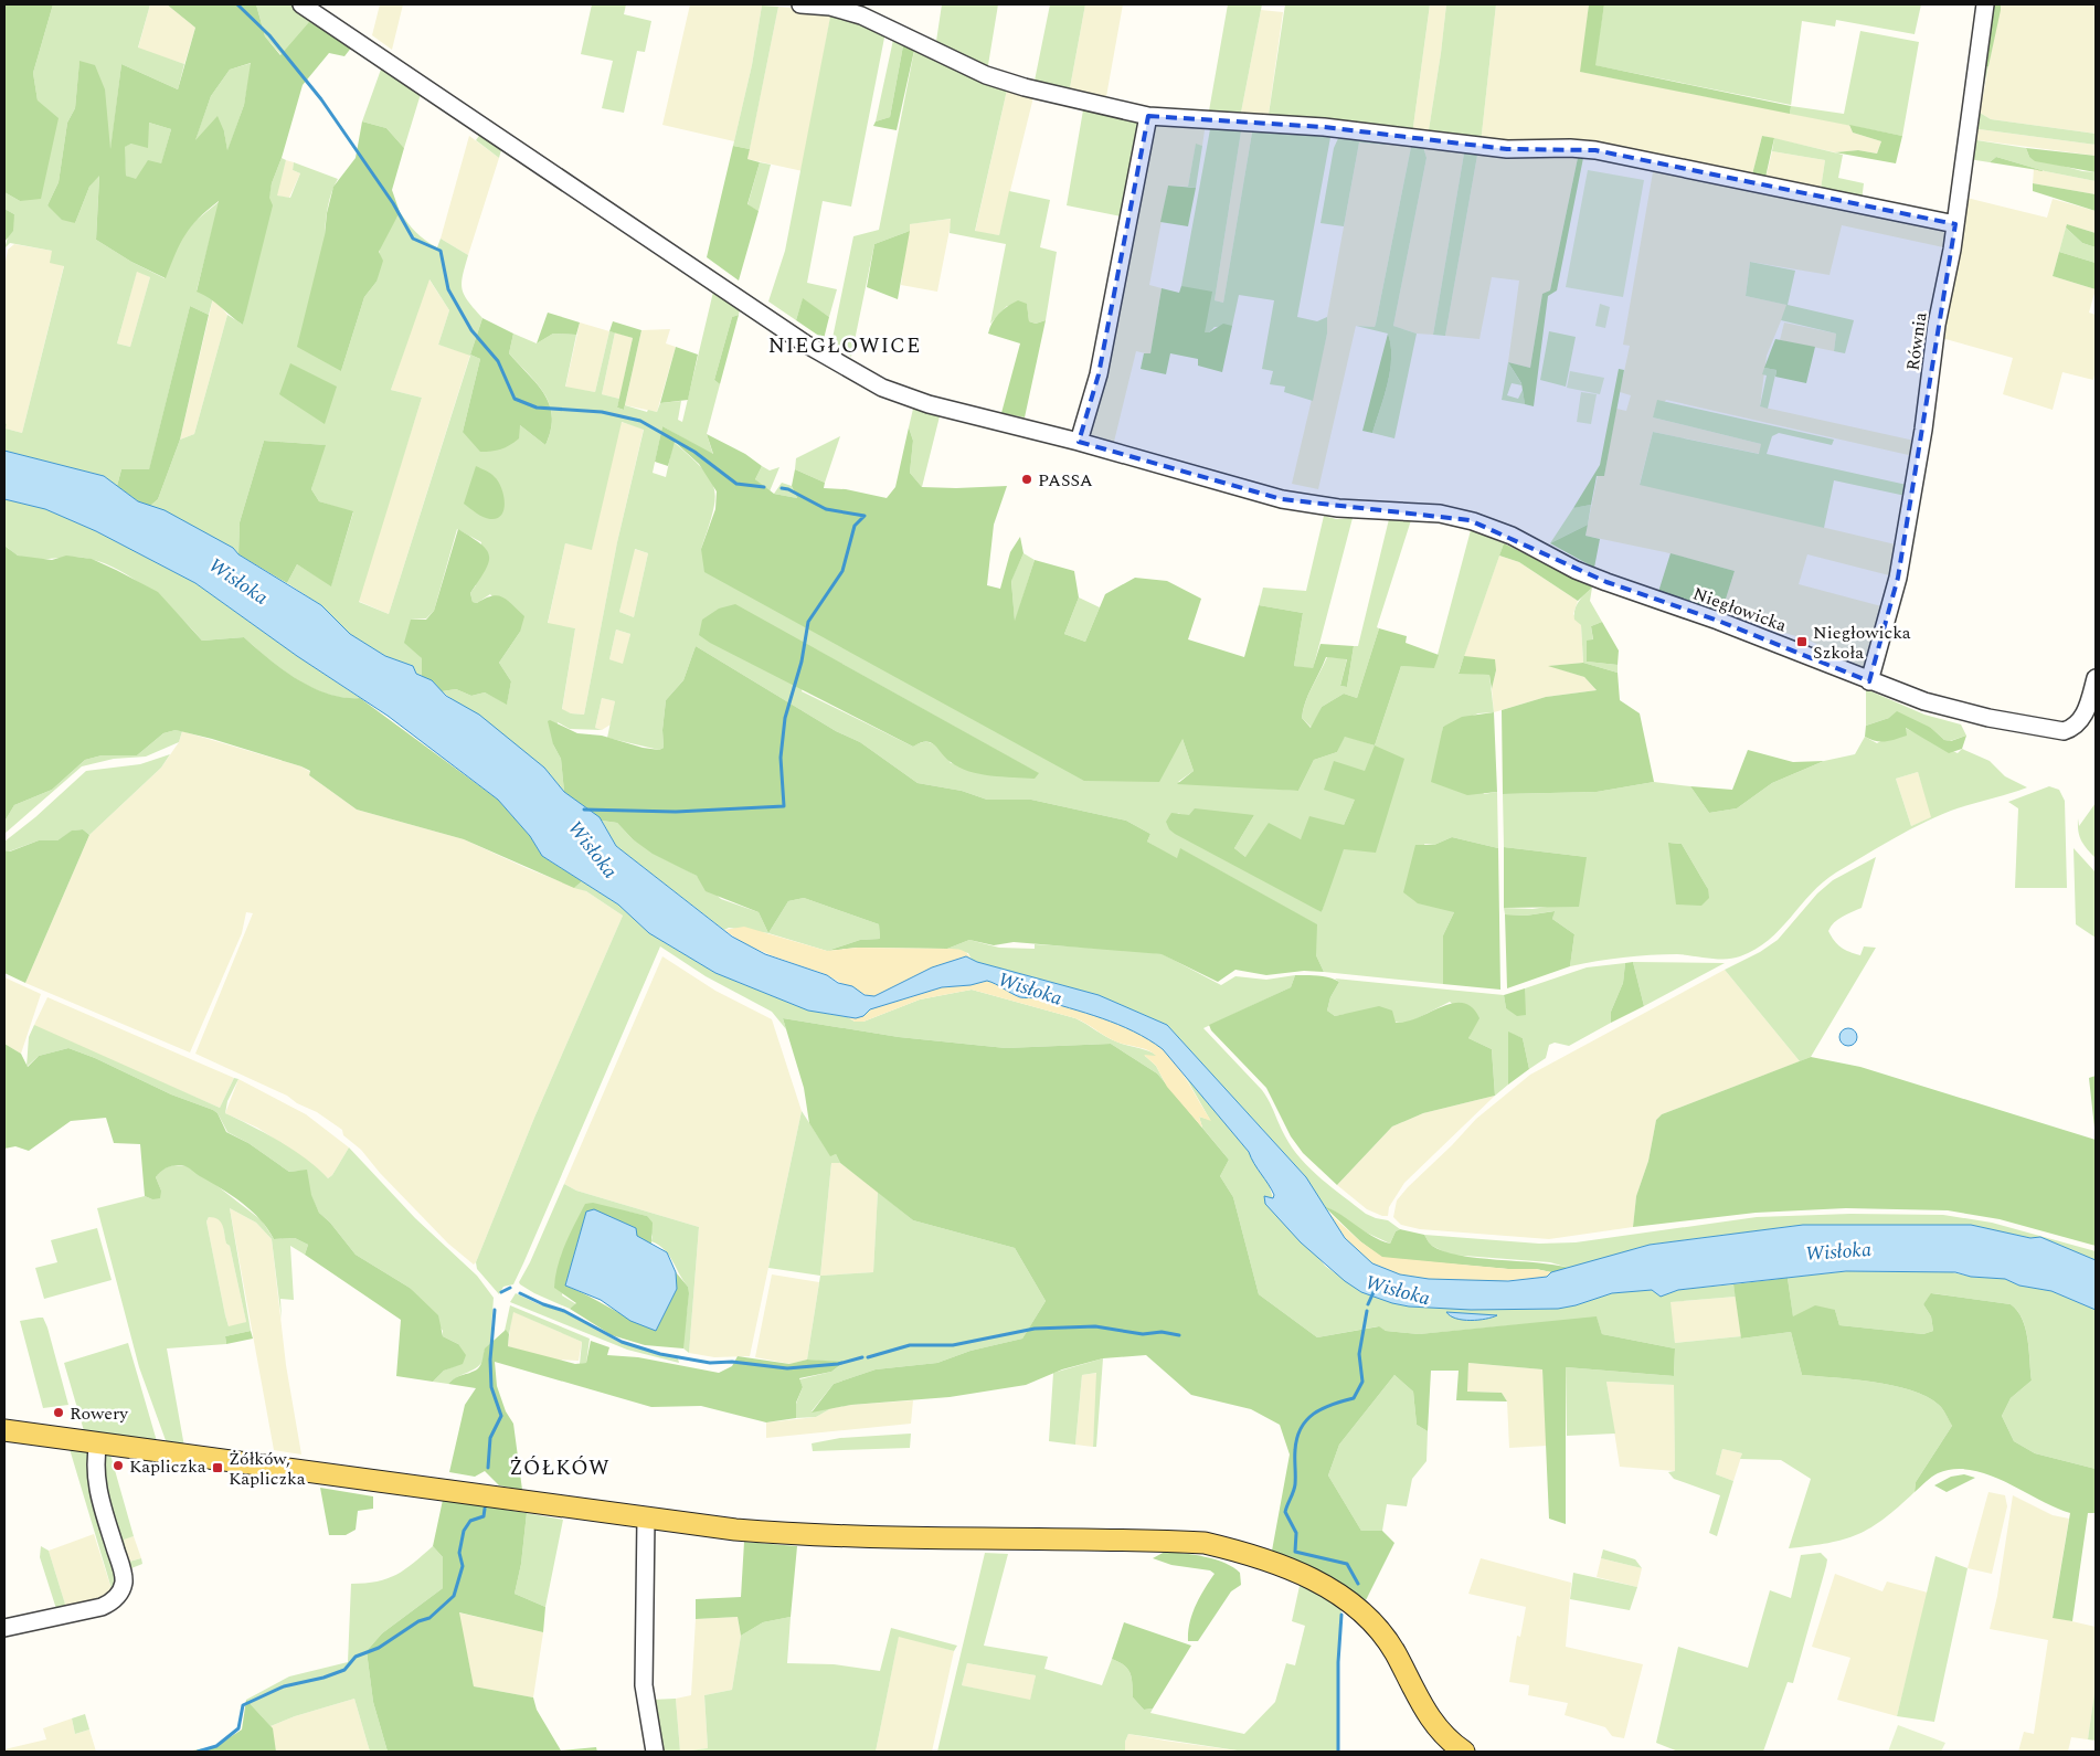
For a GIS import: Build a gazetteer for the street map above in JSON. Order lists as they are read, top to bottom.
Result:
{
  "streets": {
    "street": ["Równia", "Niegłowicka"]
  },
  "crossings": [
    ["Równia", "Niegłowicka"]
  ],
  "districts": ["NIEGŁOWICE", "ŻÓŁKÓW"],
  "water": ["Wisłoka"],
  "places": {
    "other": ["PASSA", "Rowery", "Kapliczka"],
    "transit": ["Niegłowicka Szkoła", "Żółków, Kapliczka"]
  }
}
